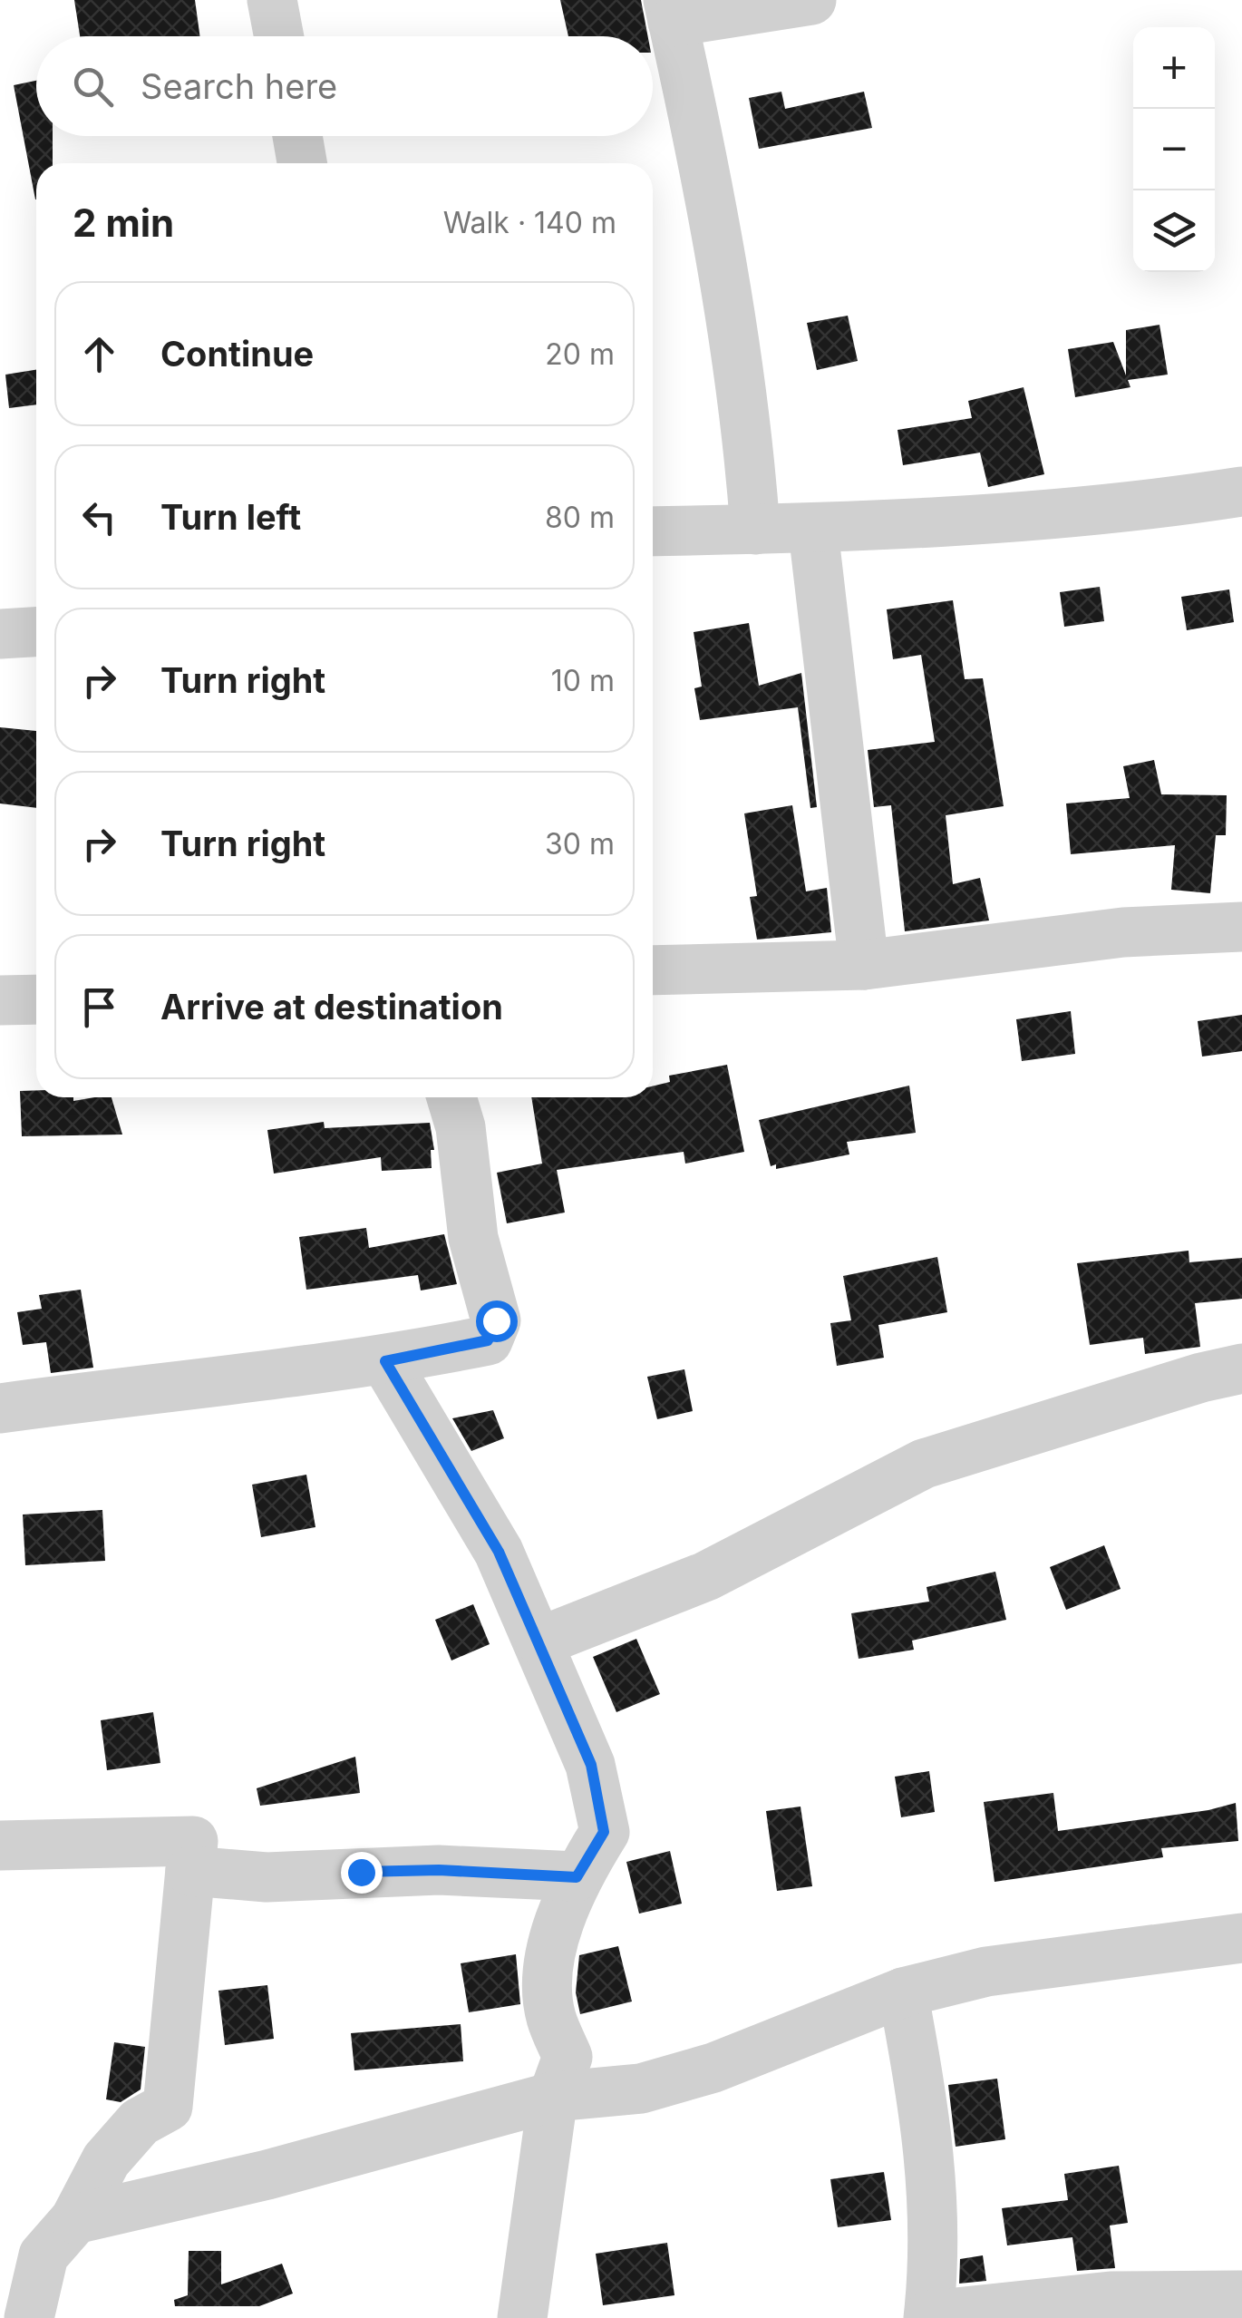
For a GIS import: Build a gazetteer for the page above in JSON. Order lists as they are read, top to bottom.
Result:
{
  "page": {
    "map_buttons": ["+", "−"],
    "search": "Search here",
    "heading": ["2 min", "Walk · 140 m"],
    "list": [
      ["Continue", "20 m"],
      ["Turn left", "80 m"],
      ["Turn right", "10 m"],
      ["Turn right", "30 m"],
      "Arrive at destination"
    ]
  }
}
